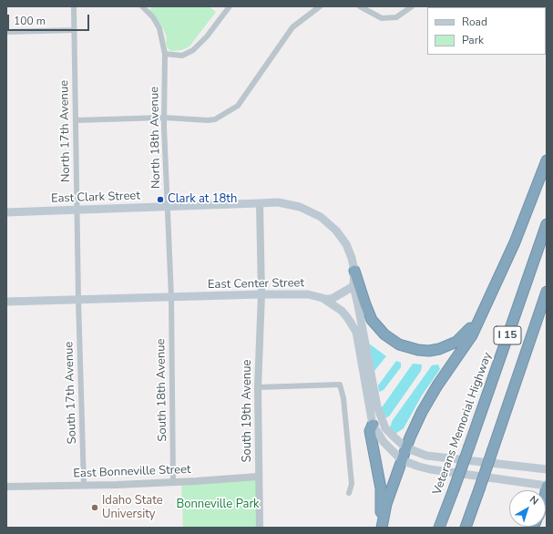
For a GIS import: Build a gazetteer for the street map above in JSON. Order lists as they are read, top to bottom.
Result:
{
  "streets": {
    "highway": ["I 15", "Veterans Memorial Highway"],
    "main road": ["East Clark Street", "East Center Street"],
    "street": [
      "North 17th Avenue",
      "North 18th Avenue",
      "South 18th Avenue",
      "South 17th Avenue",
      "South 19th Avenue",
      "East Bonneville Street"
    ]
  },
  "crossings": [
    ["North 17th Avenue", "East Clark Street"],
    ["North 17th Avenue", "East Center Street"],
    ["North 17th Avenue", "South 17th Avenue"],
    ["North 18th Avenue", "East Clark Street"],
    ["North 18th Avenue", "East Center Street"],
    ["North 18th Avenue", "South 18th Avenue"],
    ["East Clark Street", "South 19th Avenue"],
    ["East Center Street", "South 18th Avenue"],
    ["East Center Street", "South 17th Avenue"],
    ["East Center Street", "South 19th Avenue"],
    ["South 18th Avenue", "East Bonneville Street"],
    ["South 17th Avenue", "East Bonneville Street"],
    ["South 19th Avenue", "East Bonneville Street"]
  ],
  "parks": ["Bonneville Park"],
  "places": ["Clark at 18th", "Idaho State University"],
  "legend": ["Road", "Park"],
  "scale_bar": "100 m",
  "north": "top right"
}
